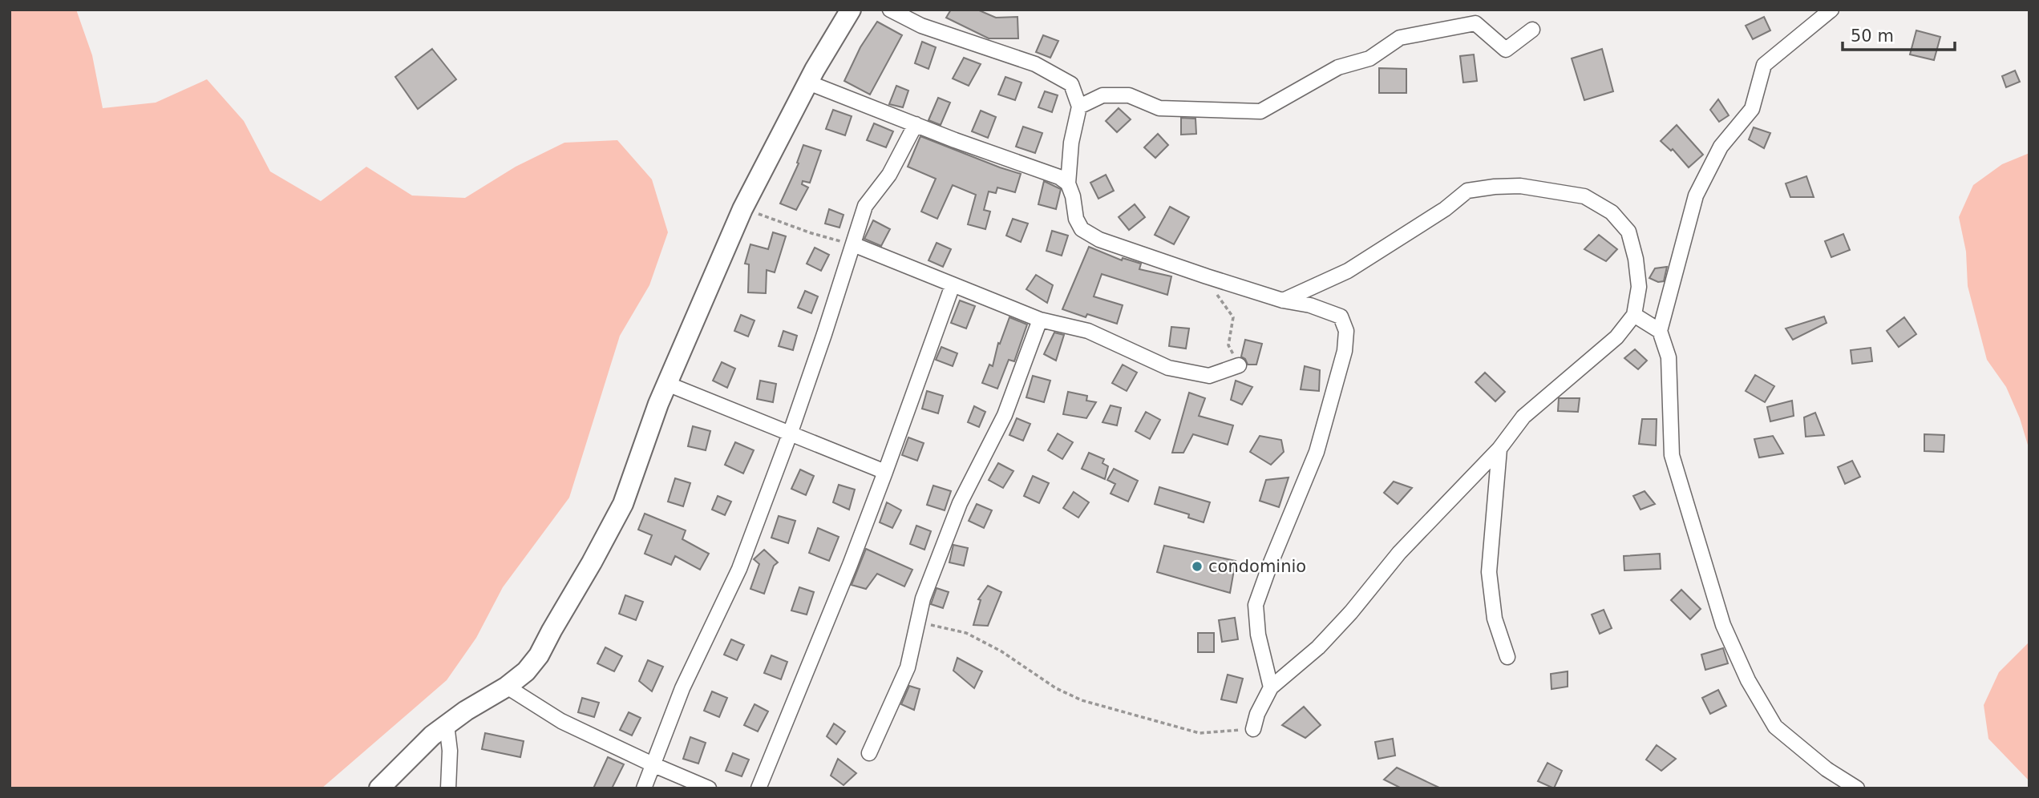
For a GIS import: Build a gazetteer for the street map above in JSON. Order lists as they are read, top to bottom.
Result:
{
  "places": ["condominio"],
  "scale_bar": "50 m"
}
